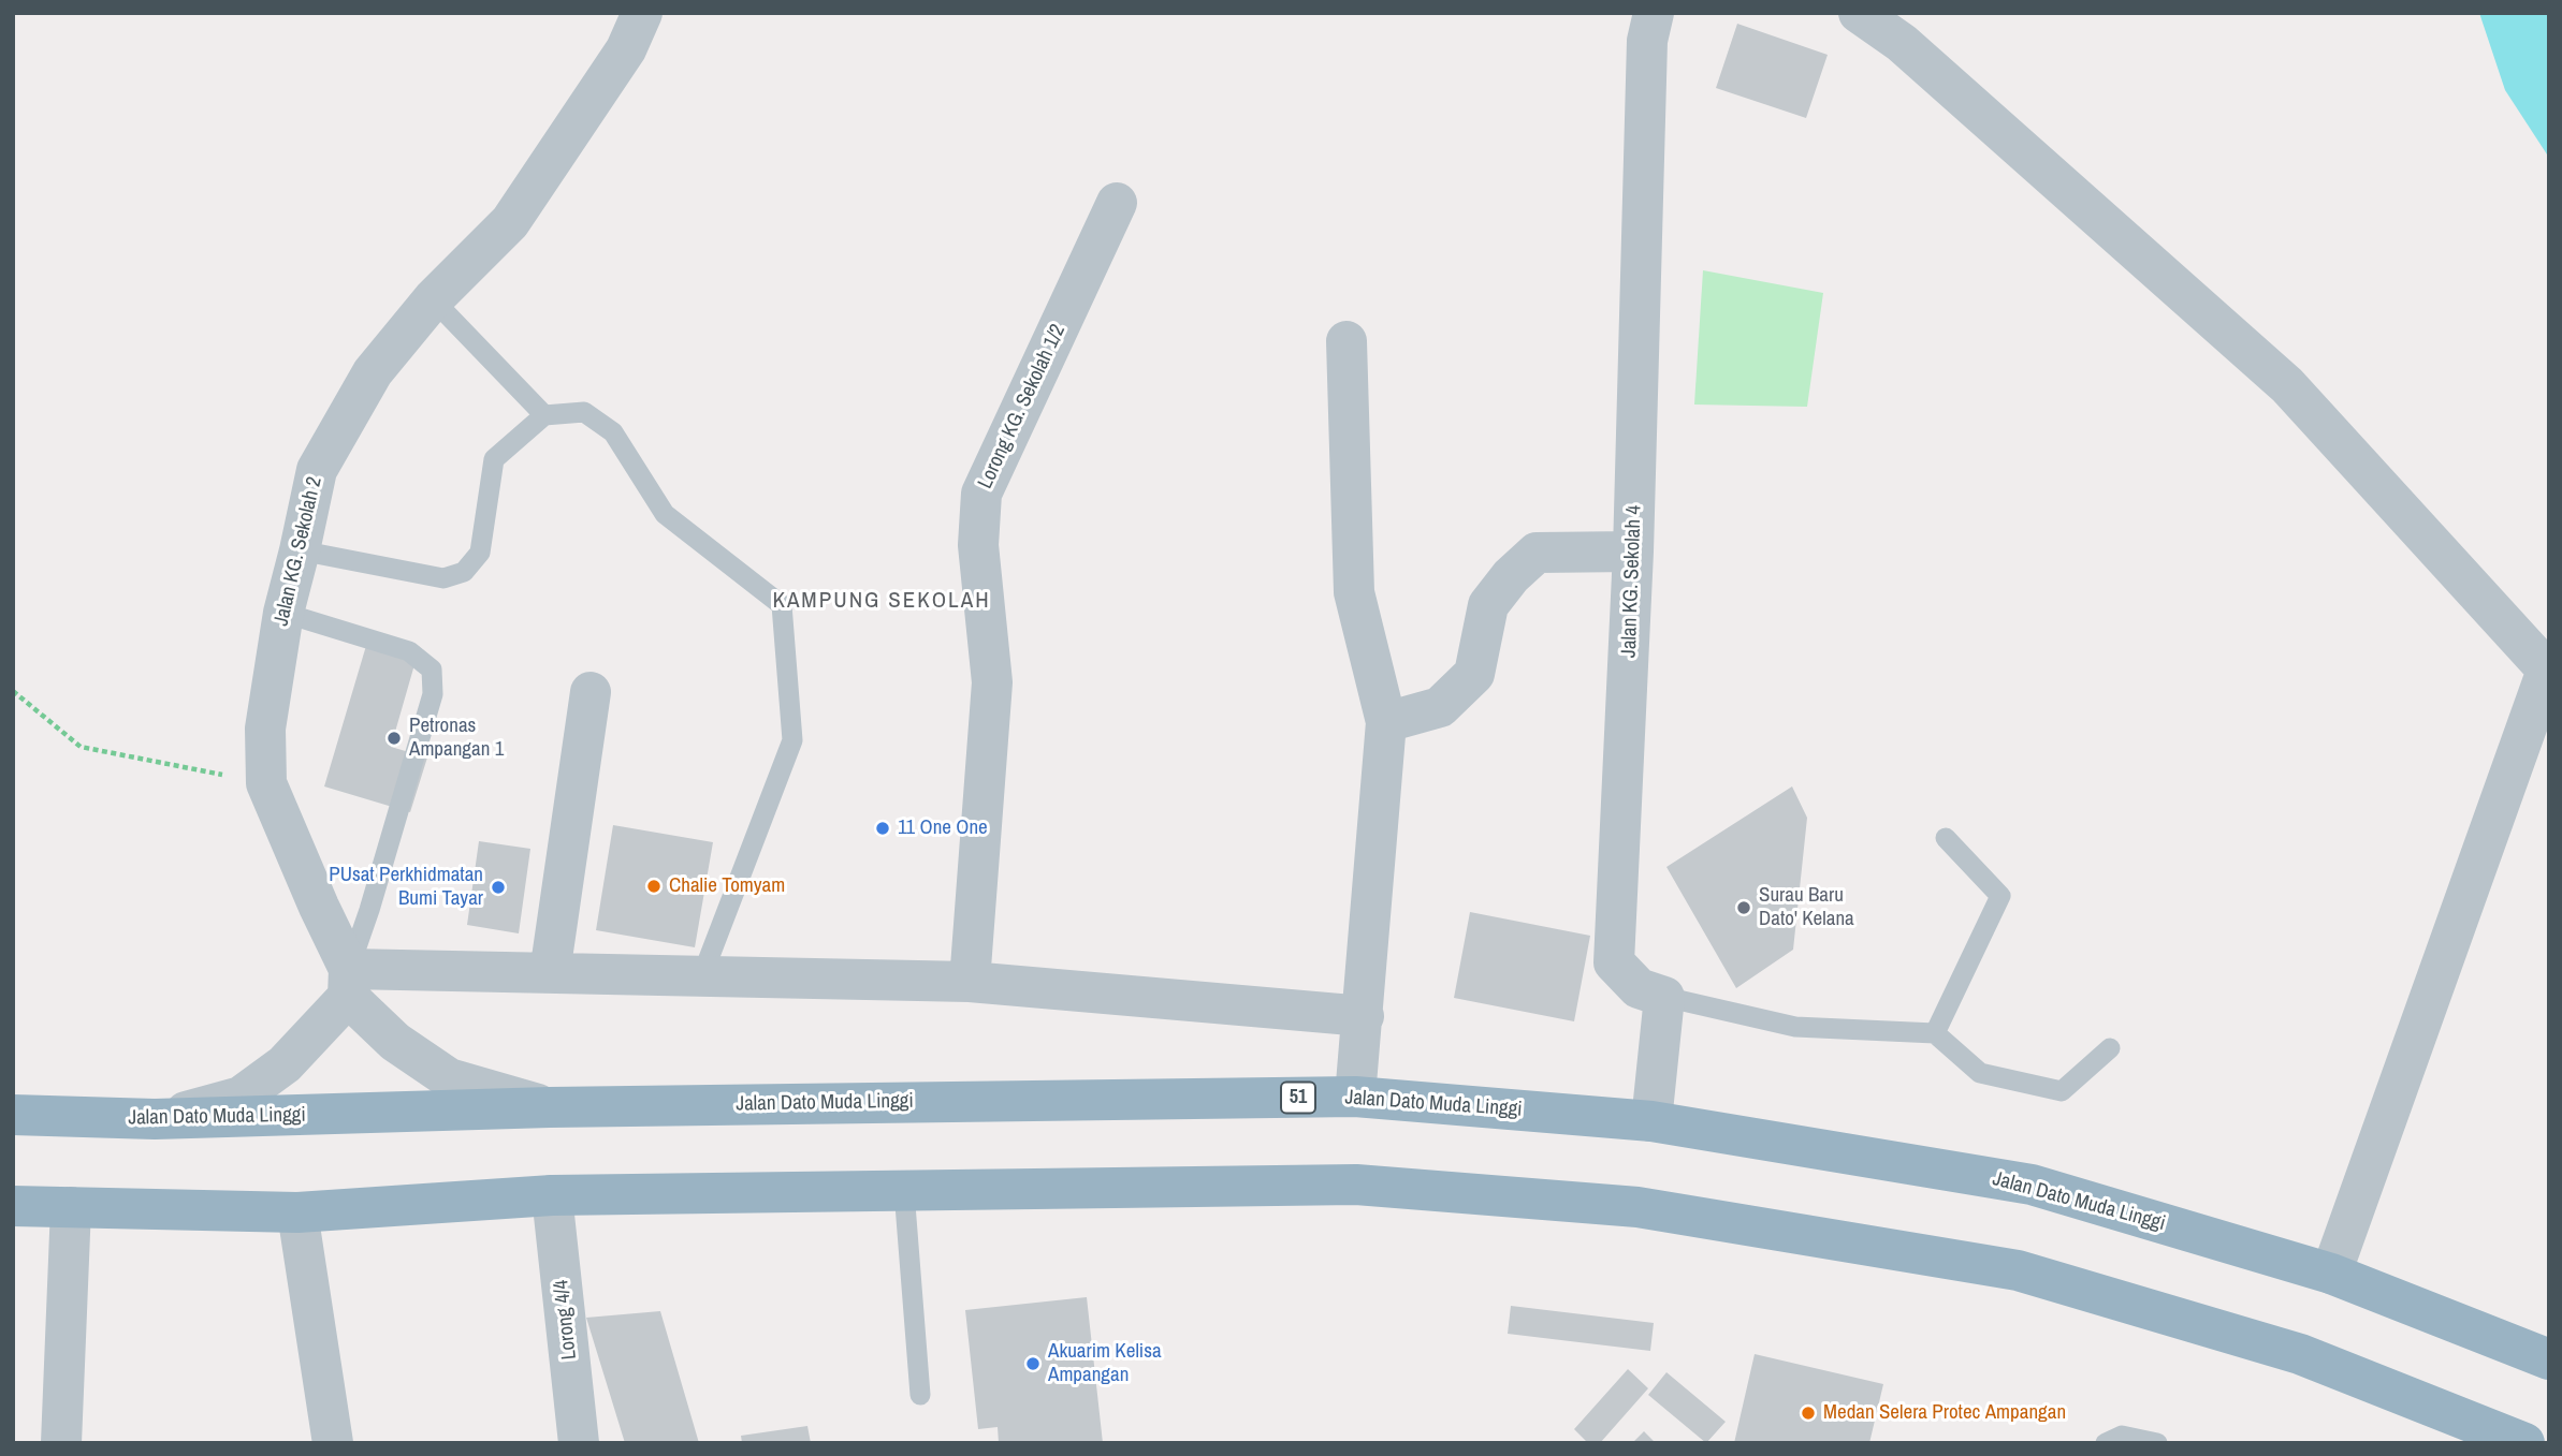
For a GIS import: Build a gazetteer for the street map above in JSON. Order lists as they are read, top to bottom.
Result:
{
  "streets": {
    "highway": ["51", "Jalan Dato Muda Linggi"],
    "street": [
      "Lorong KG. Sekolah 1/2",
      "Jalan KG. Sekolah 2",
      "Jalan KG. Sekolah 4",
      "Lorong 4/4"
    ]
  },
  "crossings": [
    ["Jalan KG. Sekolah 2", "Jalan Dato Muda Linggi"]
  ],
  "districts": ["KAMPUNG SEKOLAH"],
  "places": [
    "Petronas Ampangan 1",
    "11 One One",
    "Chalie Tomyam",
    "PUsat Perkhidmatan Bumi Tayar",
    "Surau Baru Dato' Kelana",
    "Akuarim Kelisa Ampangan",
    "Medan Selera Protec Ampangan"
  ]
}
